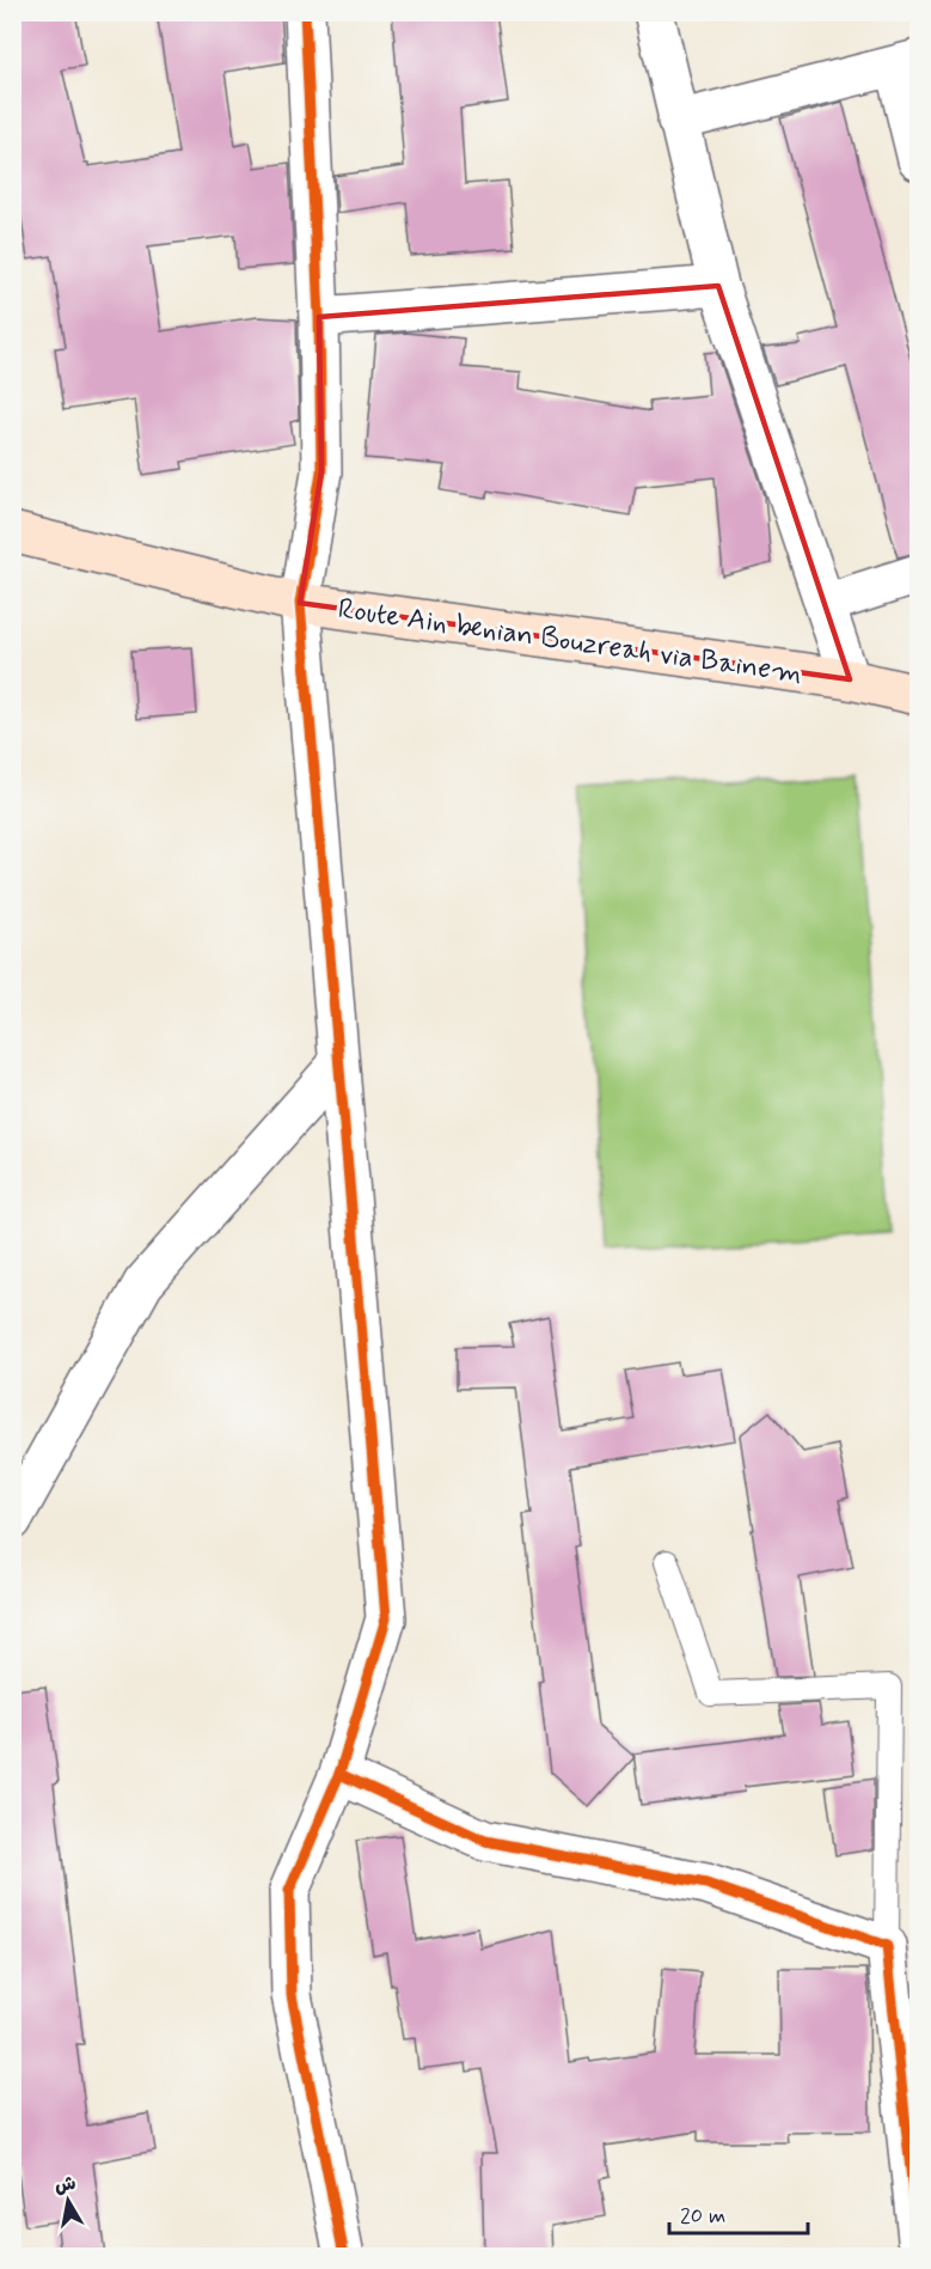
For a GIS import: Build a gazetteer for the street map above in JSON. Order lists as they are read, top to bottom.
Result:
{
  "streets": {
    "main road": ["Route Ain benian Bouzreah via Bainem"]
  },
  "scale_bar": "20 m",
  "north": "top"
}
